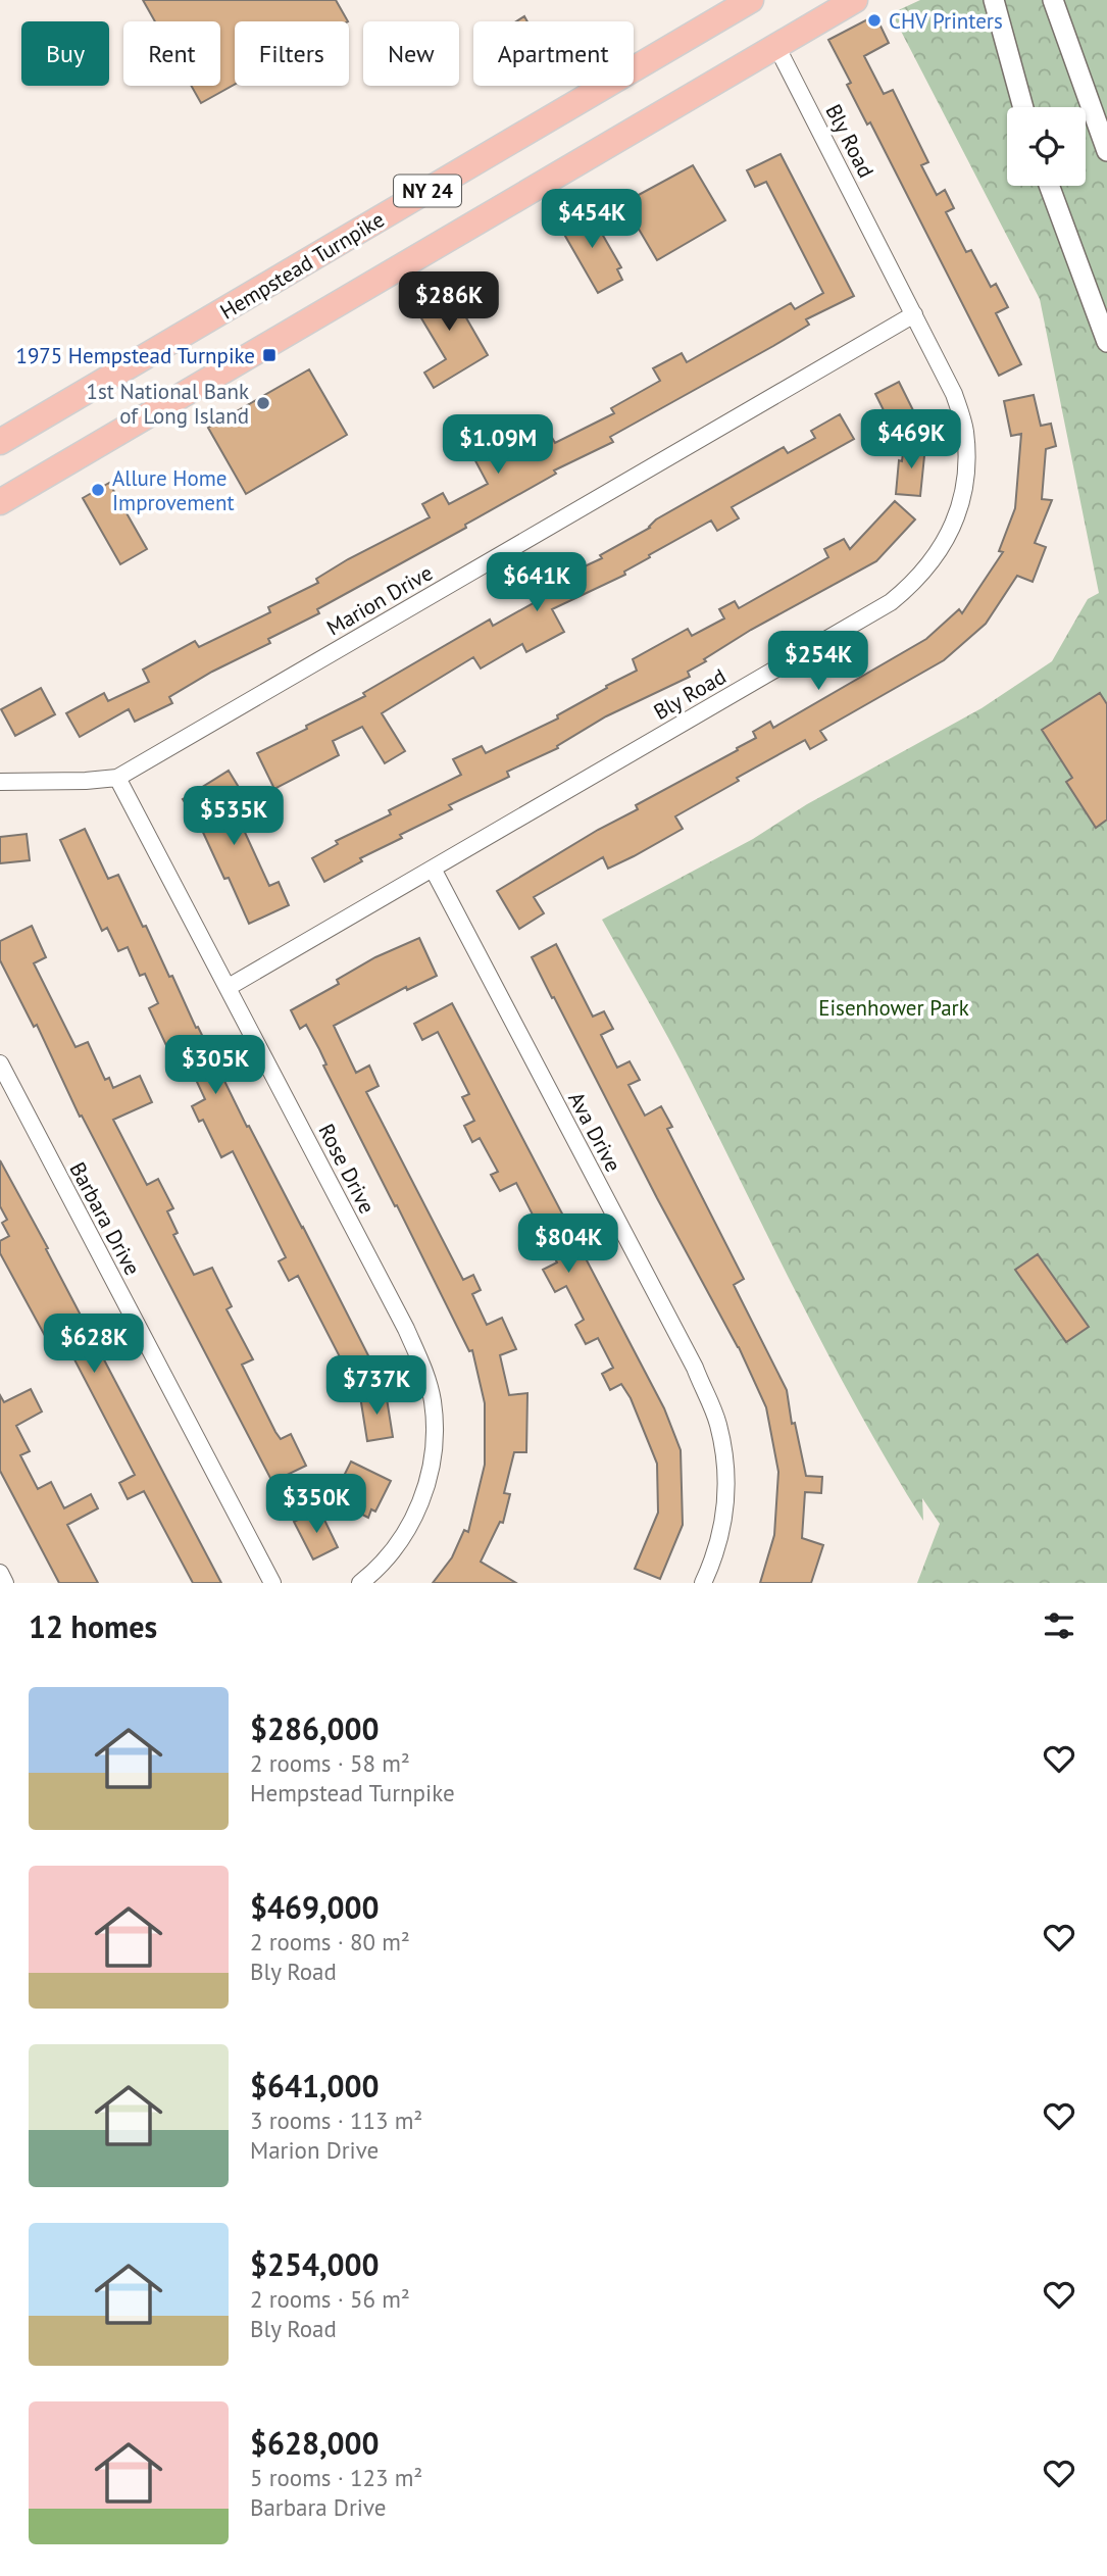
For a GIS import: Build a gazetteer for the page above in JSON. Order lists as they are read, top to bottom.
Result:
{
  "streets": {
    "main road": ["NY 24", "Hempstead Turnpike"],
    "street": [
      "Bly Road",
      "Marion Drive",
      "Ava Drive",
      "Rose Drive",
      "Barbara Drive"
    ]
  },
  "crossings": [
    ["Bly Road", "NY 24"],
    ["Bly Road", "Marion Drive"],
    ["Bly Road", "Ava Drive"],
    ["Bly Road", "Rose Drive"],
    ["Marion Drive", "Rose Drive"]
  ],
  "parks": ["Eisenhower Park"],
  "places": {
    "other": ["CHV Printers", "1st National Bank of Long Island", "Allure Home Improvement"],
    "transit": ["1975 Hempstead Turnpike"]
  },
  "page": {
    "chip": [
      "Buy",
      "Rent",
      "Filters",
      "New",
      "Apartment"
    ],
    "price": [
      "$454K",
      "$286K",
      "$469K",
      "$1.09M",
      "$641K",
      "$254K",
      "$535K",
      "$305K",
      "$804K",
      "$628K",
      "$737K",
      "$350K"
    ],
    "heading": "12 homes",
    "list": [
      {
        "name": "$286,000",
        "note": "2 rooms · 58 m² · Hempstead Turnpike"
      },
      {
        "name": "$469,000",
        "note": "2 rooms · 80 m² · Bly Road"
      },
      {
        "name": "$641,000",
        "note": "3 rooms · 113 m² · Marion Drive"
      },
      {
        "name": "$254,000",
        "note": "2 rooms · 56 m² · Bly Road"
      },
      {
        "name": "$628,000",
        "note": "5 rooms · 123 m² · Barbara Drive"
      }
    ]
  }
}
